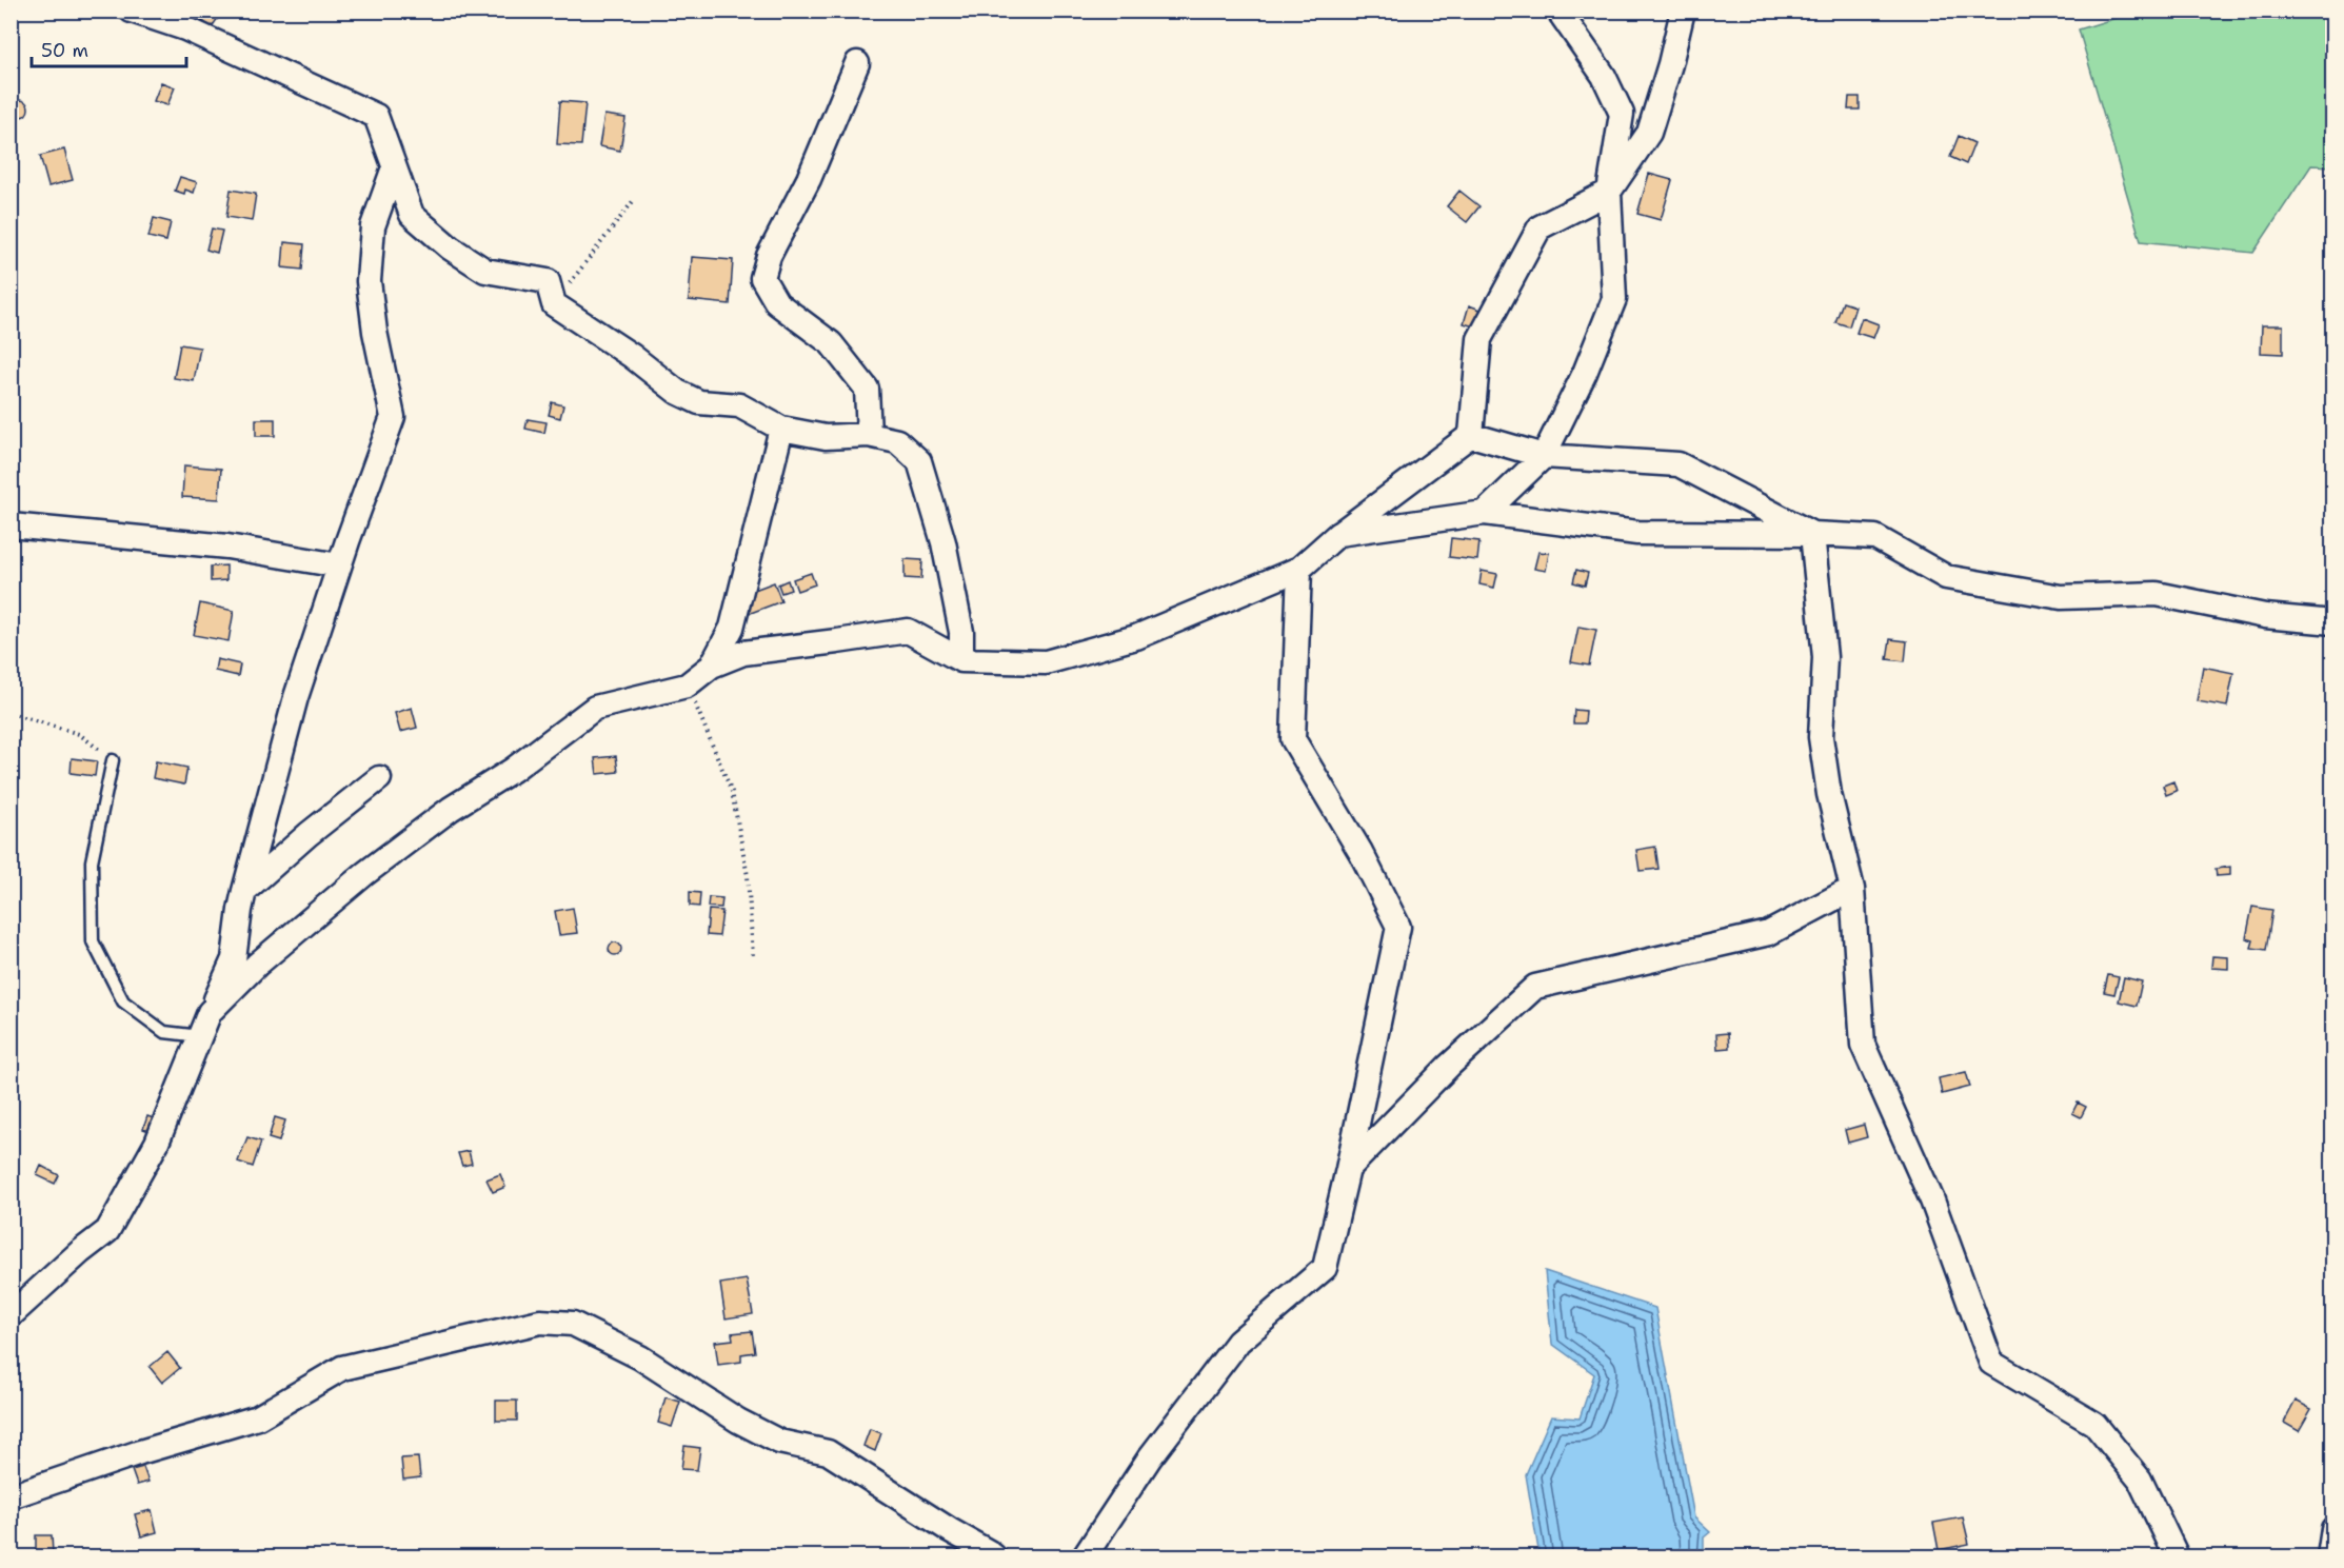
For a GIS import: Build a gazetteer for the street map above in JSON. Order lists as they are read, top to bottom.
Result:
{
  "scale_bar": "50 m"
}
